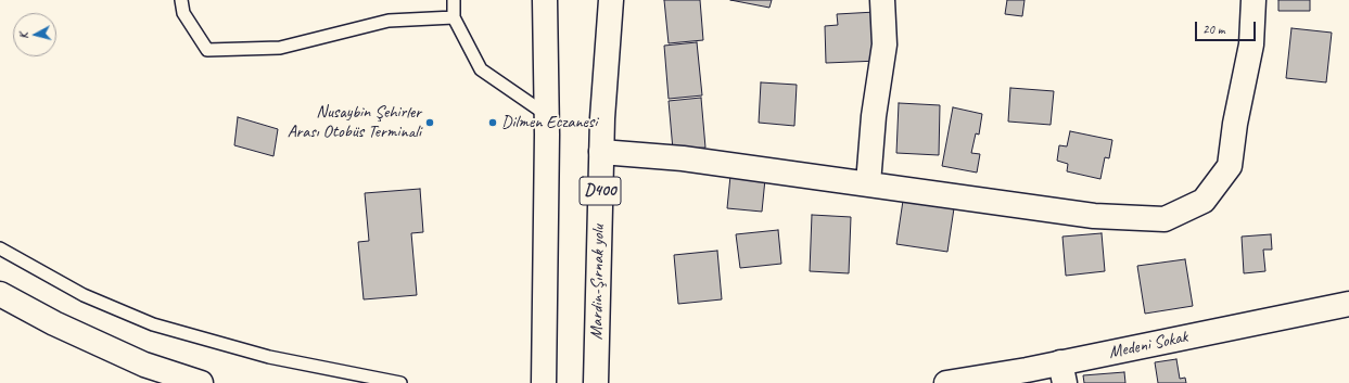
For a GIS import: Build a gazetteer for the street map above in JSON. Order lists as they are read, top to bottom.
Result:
{
  "streets": {
    "main road": ["D400", "Mardin-Şırnak yolu", "Medeni Sokak"]
  },
  "places": ["Nusaybin Şehirler Arası Otobüs Terminali", "Dilmen Eczanesi"],
  "scale_bar": "20 m",
  "north": "left"
}
